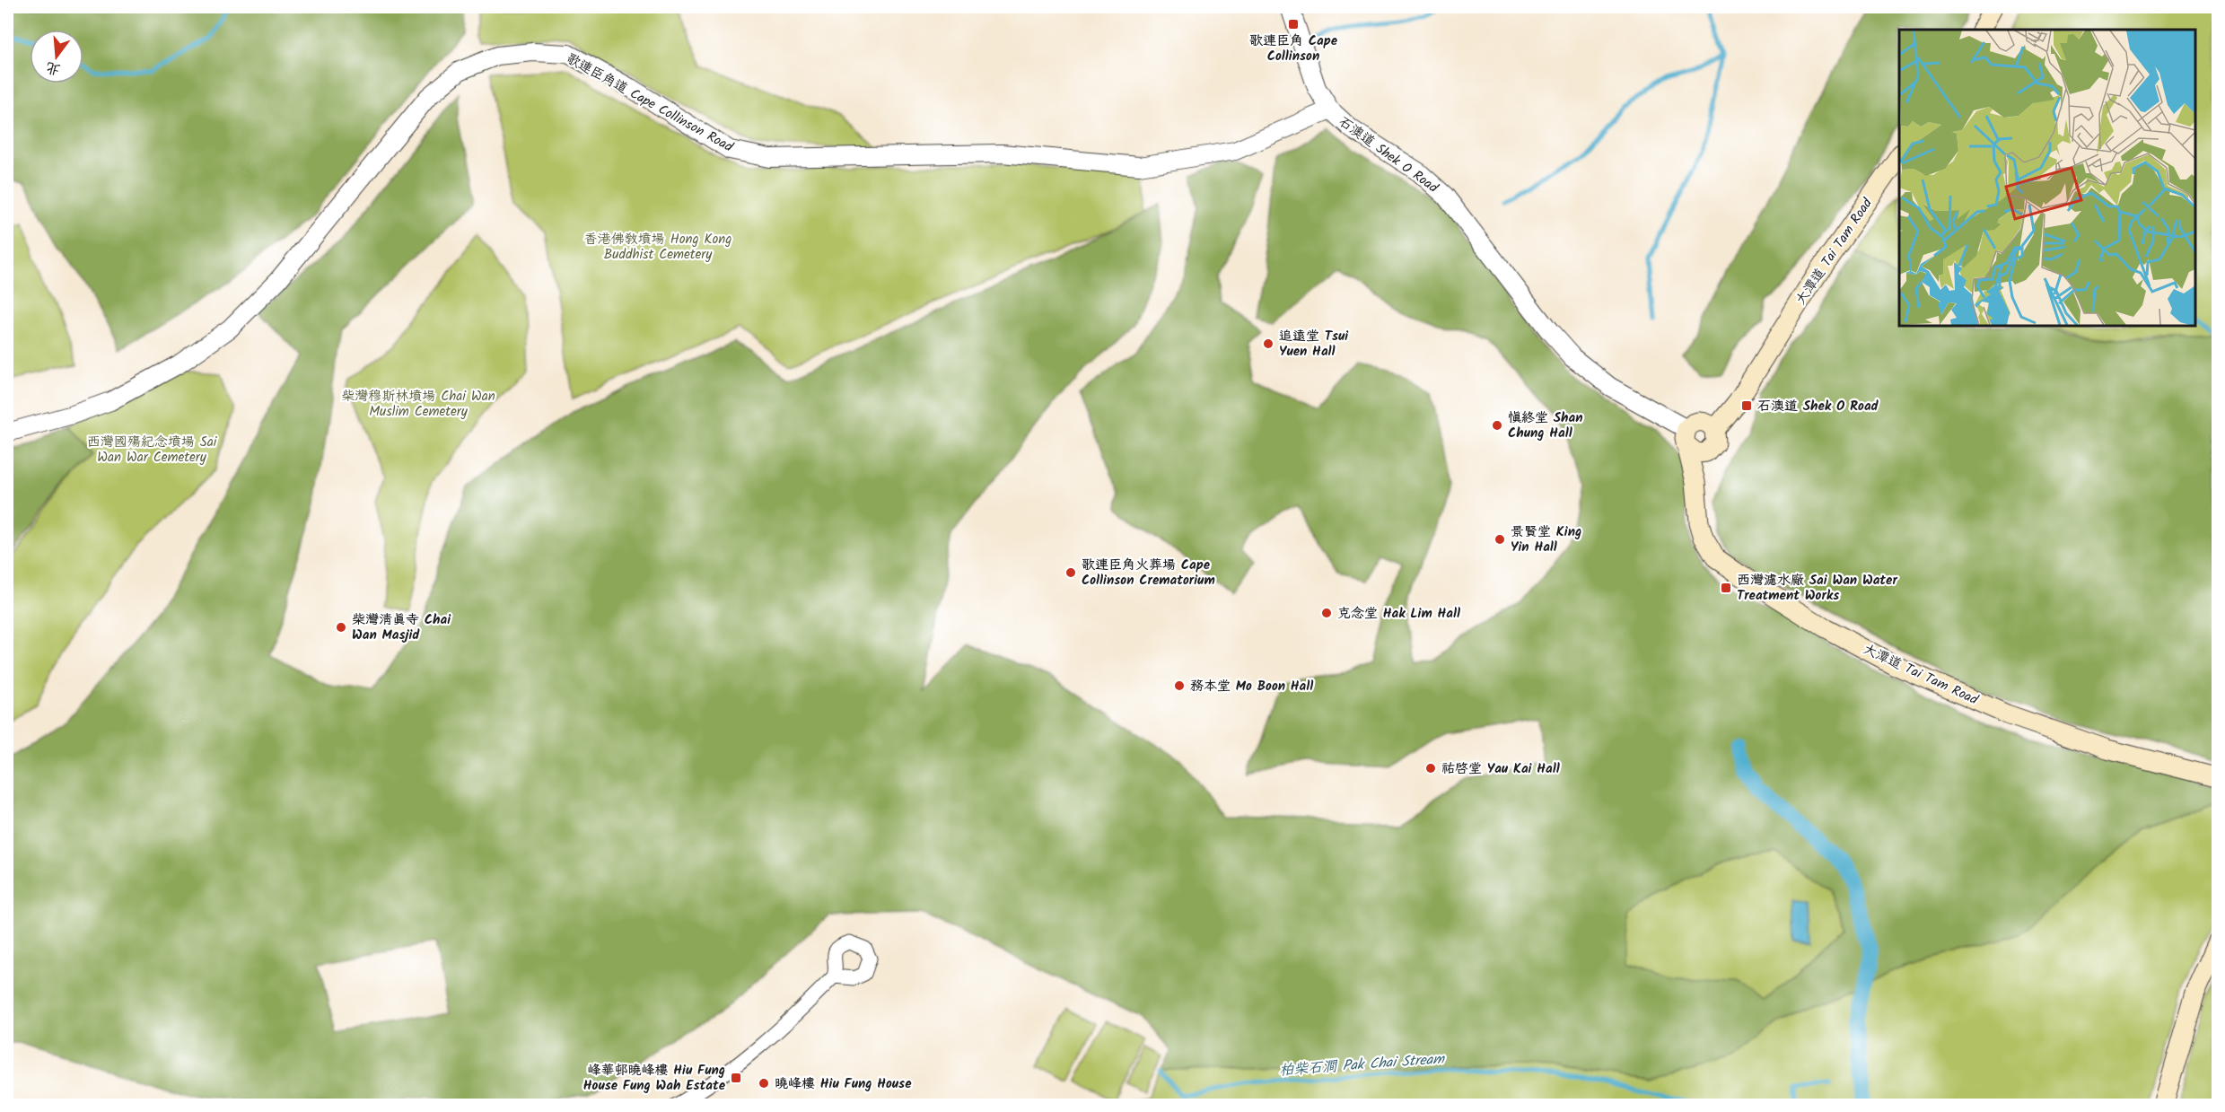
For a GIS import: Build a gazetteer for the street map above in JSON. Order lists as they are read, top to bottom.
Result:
{
  "streets": {
    "main road": ["大潭道 Tai Tam Road"],
    "street": ["歌連臣角道 Cape Collinson Road", "石澳道 Shek O Road"]
  },
  "crossings": [
    ["歌連臣角道 Cape Collinson Road", "石澳道 Shek O Road"],
    ["石澳道 Shek O Road", "大潭道 Tai Tam Road"]
  ],
  "water": ["柏柴石澗 Pak Chai Stream"],
  "parks": ["香港佛教墳場 Hong Kong Buddhist Cemetery", "柴灣穆斯林墳場 Chai Wan Muslim Cemetery", "西灣國殤紀念墳場 Sai Wan War Cemetery"],
  "places": {
    "transit": [
      "歌連臣角 Cape Collinson",
      "石澳道 Shek O Road",
      "西灣濾水廠 Sai Wan Water Treatment Works",
      "峰華邨曉峰樓 Hiu Fung House Fung Wah Estate"
    ],
    "other": [
      "追遠堂 Tsui Yuen Hall",
      "慎終堂 Shan Chung Hall",
      "景賢堂 King Yin Hall",
      "歌連臣角火葬場 Cape Collinson Crematorium",
      "克念堂 Hak Lim Hall",
      "柴灣清真寺 Chai Wan Masjid",
      "務本堂 Mo Boon Hall",
      "祐啓堂 Yau Kai Hall",
      "曉峰樓 Hiu Fung House"
    ]
  },
  "north": "bottom"
}
